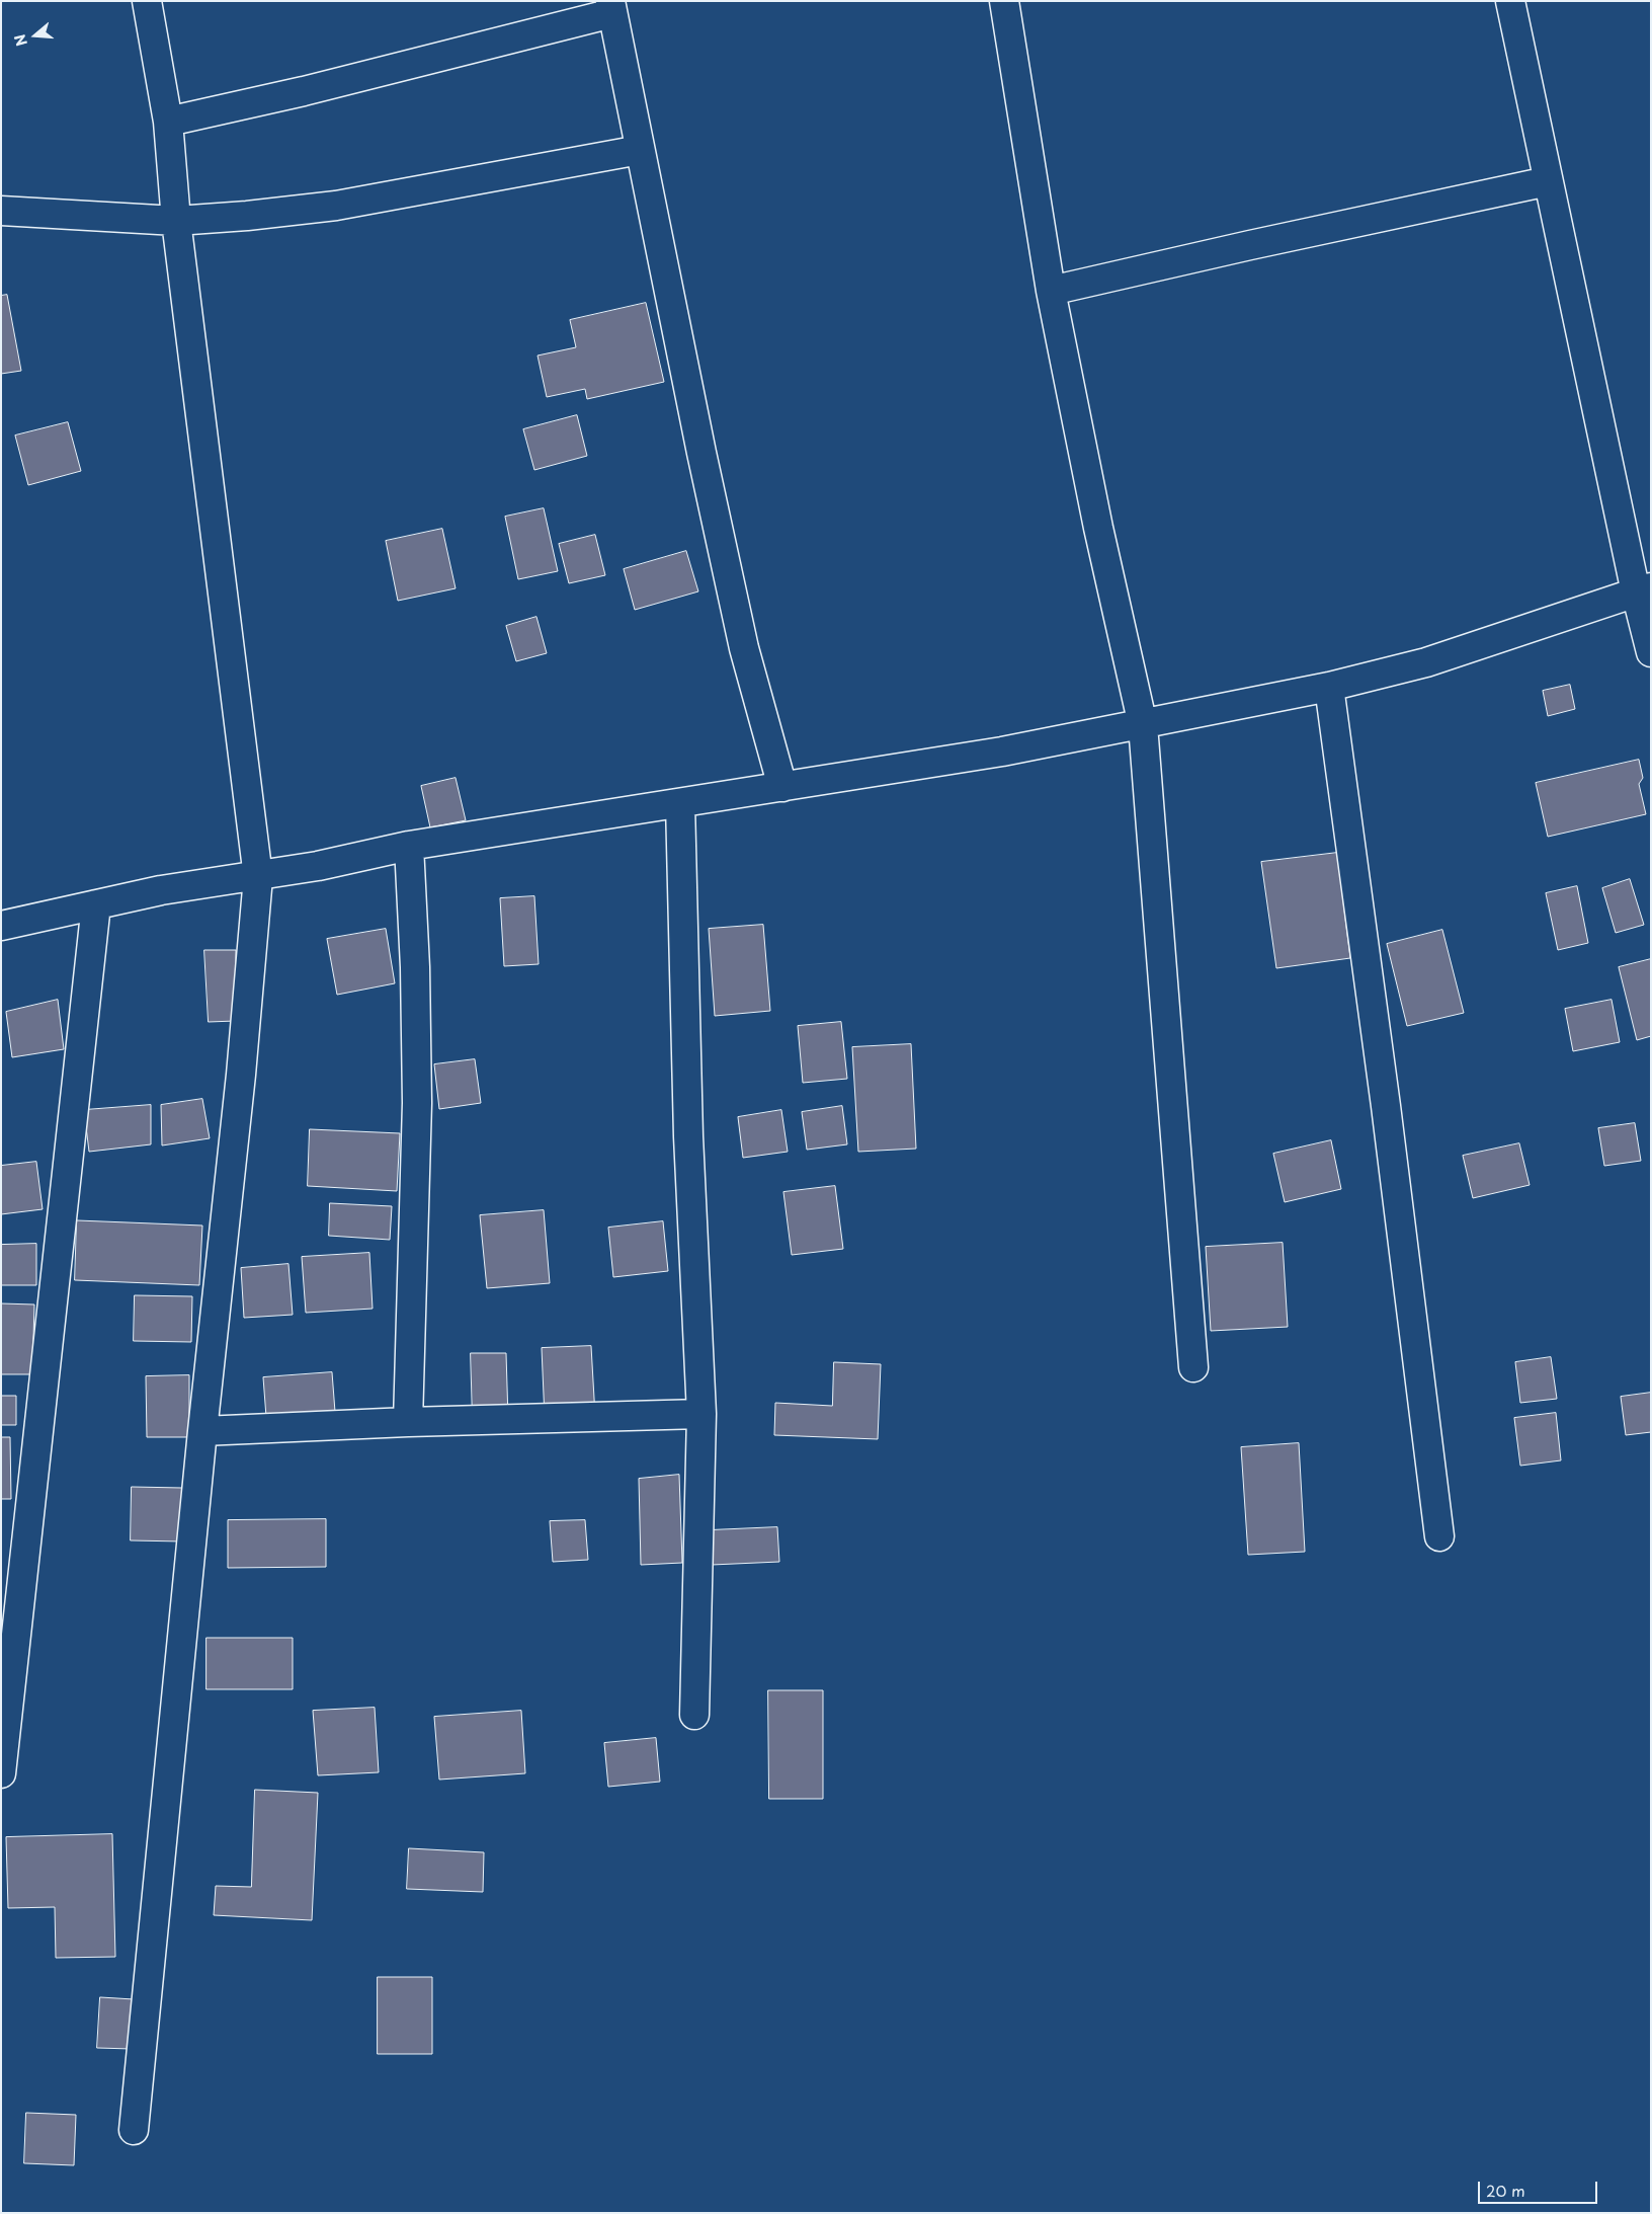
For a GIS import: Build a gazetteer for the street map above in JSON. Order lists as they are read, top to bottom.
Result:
{
  "scale_bar": "20 m",
  "north": "left"
}
